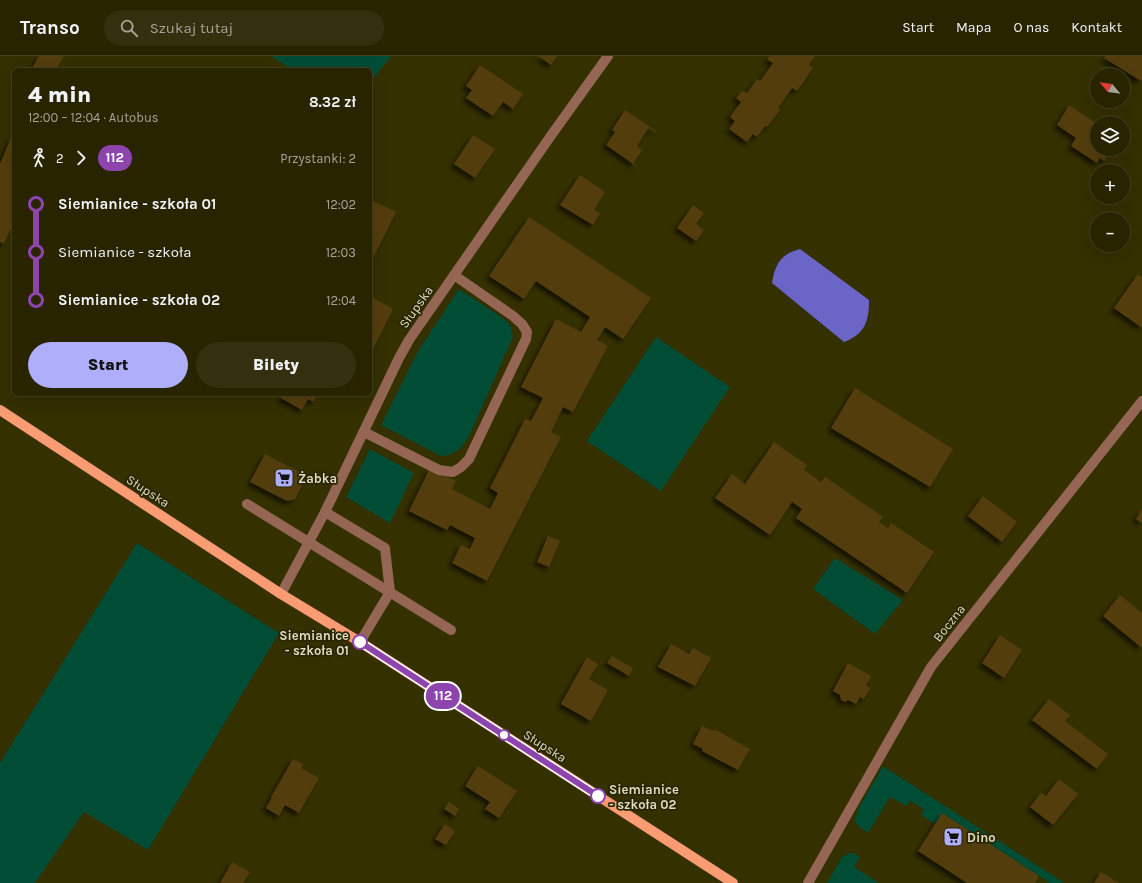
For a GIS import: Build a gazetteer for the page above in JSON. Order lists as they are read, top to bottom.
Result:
{
  "streets": {
    "main road": ["Słupska"],
    "street": ["Boczna"]
  },
  "places": {
    "supermarket": ["Żabka", "Dino"],
    "other": ["Siemianice - szkoła 01", "Siemianice - szkoła 02"]
  },
  "lines": ["bus line 112"],
  "north": "top left",
  "page": {
    "header": "Transo",
    "search": "Szukaj tutaj",
    "nav": [
      "Start",
      "Mapa",
      "O nas",
      "Kontakt"
    ],
    "on_map": "112",
    "map_buttons": ["+", "−"],
    "heading": ["4 min", "12:00 – 12:04 · Autobus", "8.32 zł"],
    "legs": ["2", "112", "Przystanki: 2"],
    "list": [
      {
        "name": "Siemianice - szkoła 01",
        "value": "12:02"
      },
      {
        "name": "Siemianice - szkoła",
        "value": "12:03"
      },
      {
        "name": "Siemianice - szkoła 02",
        "value": "12:04"
      }
    ],
    "buttons": ["Start", "Bilety"]
  }
}
